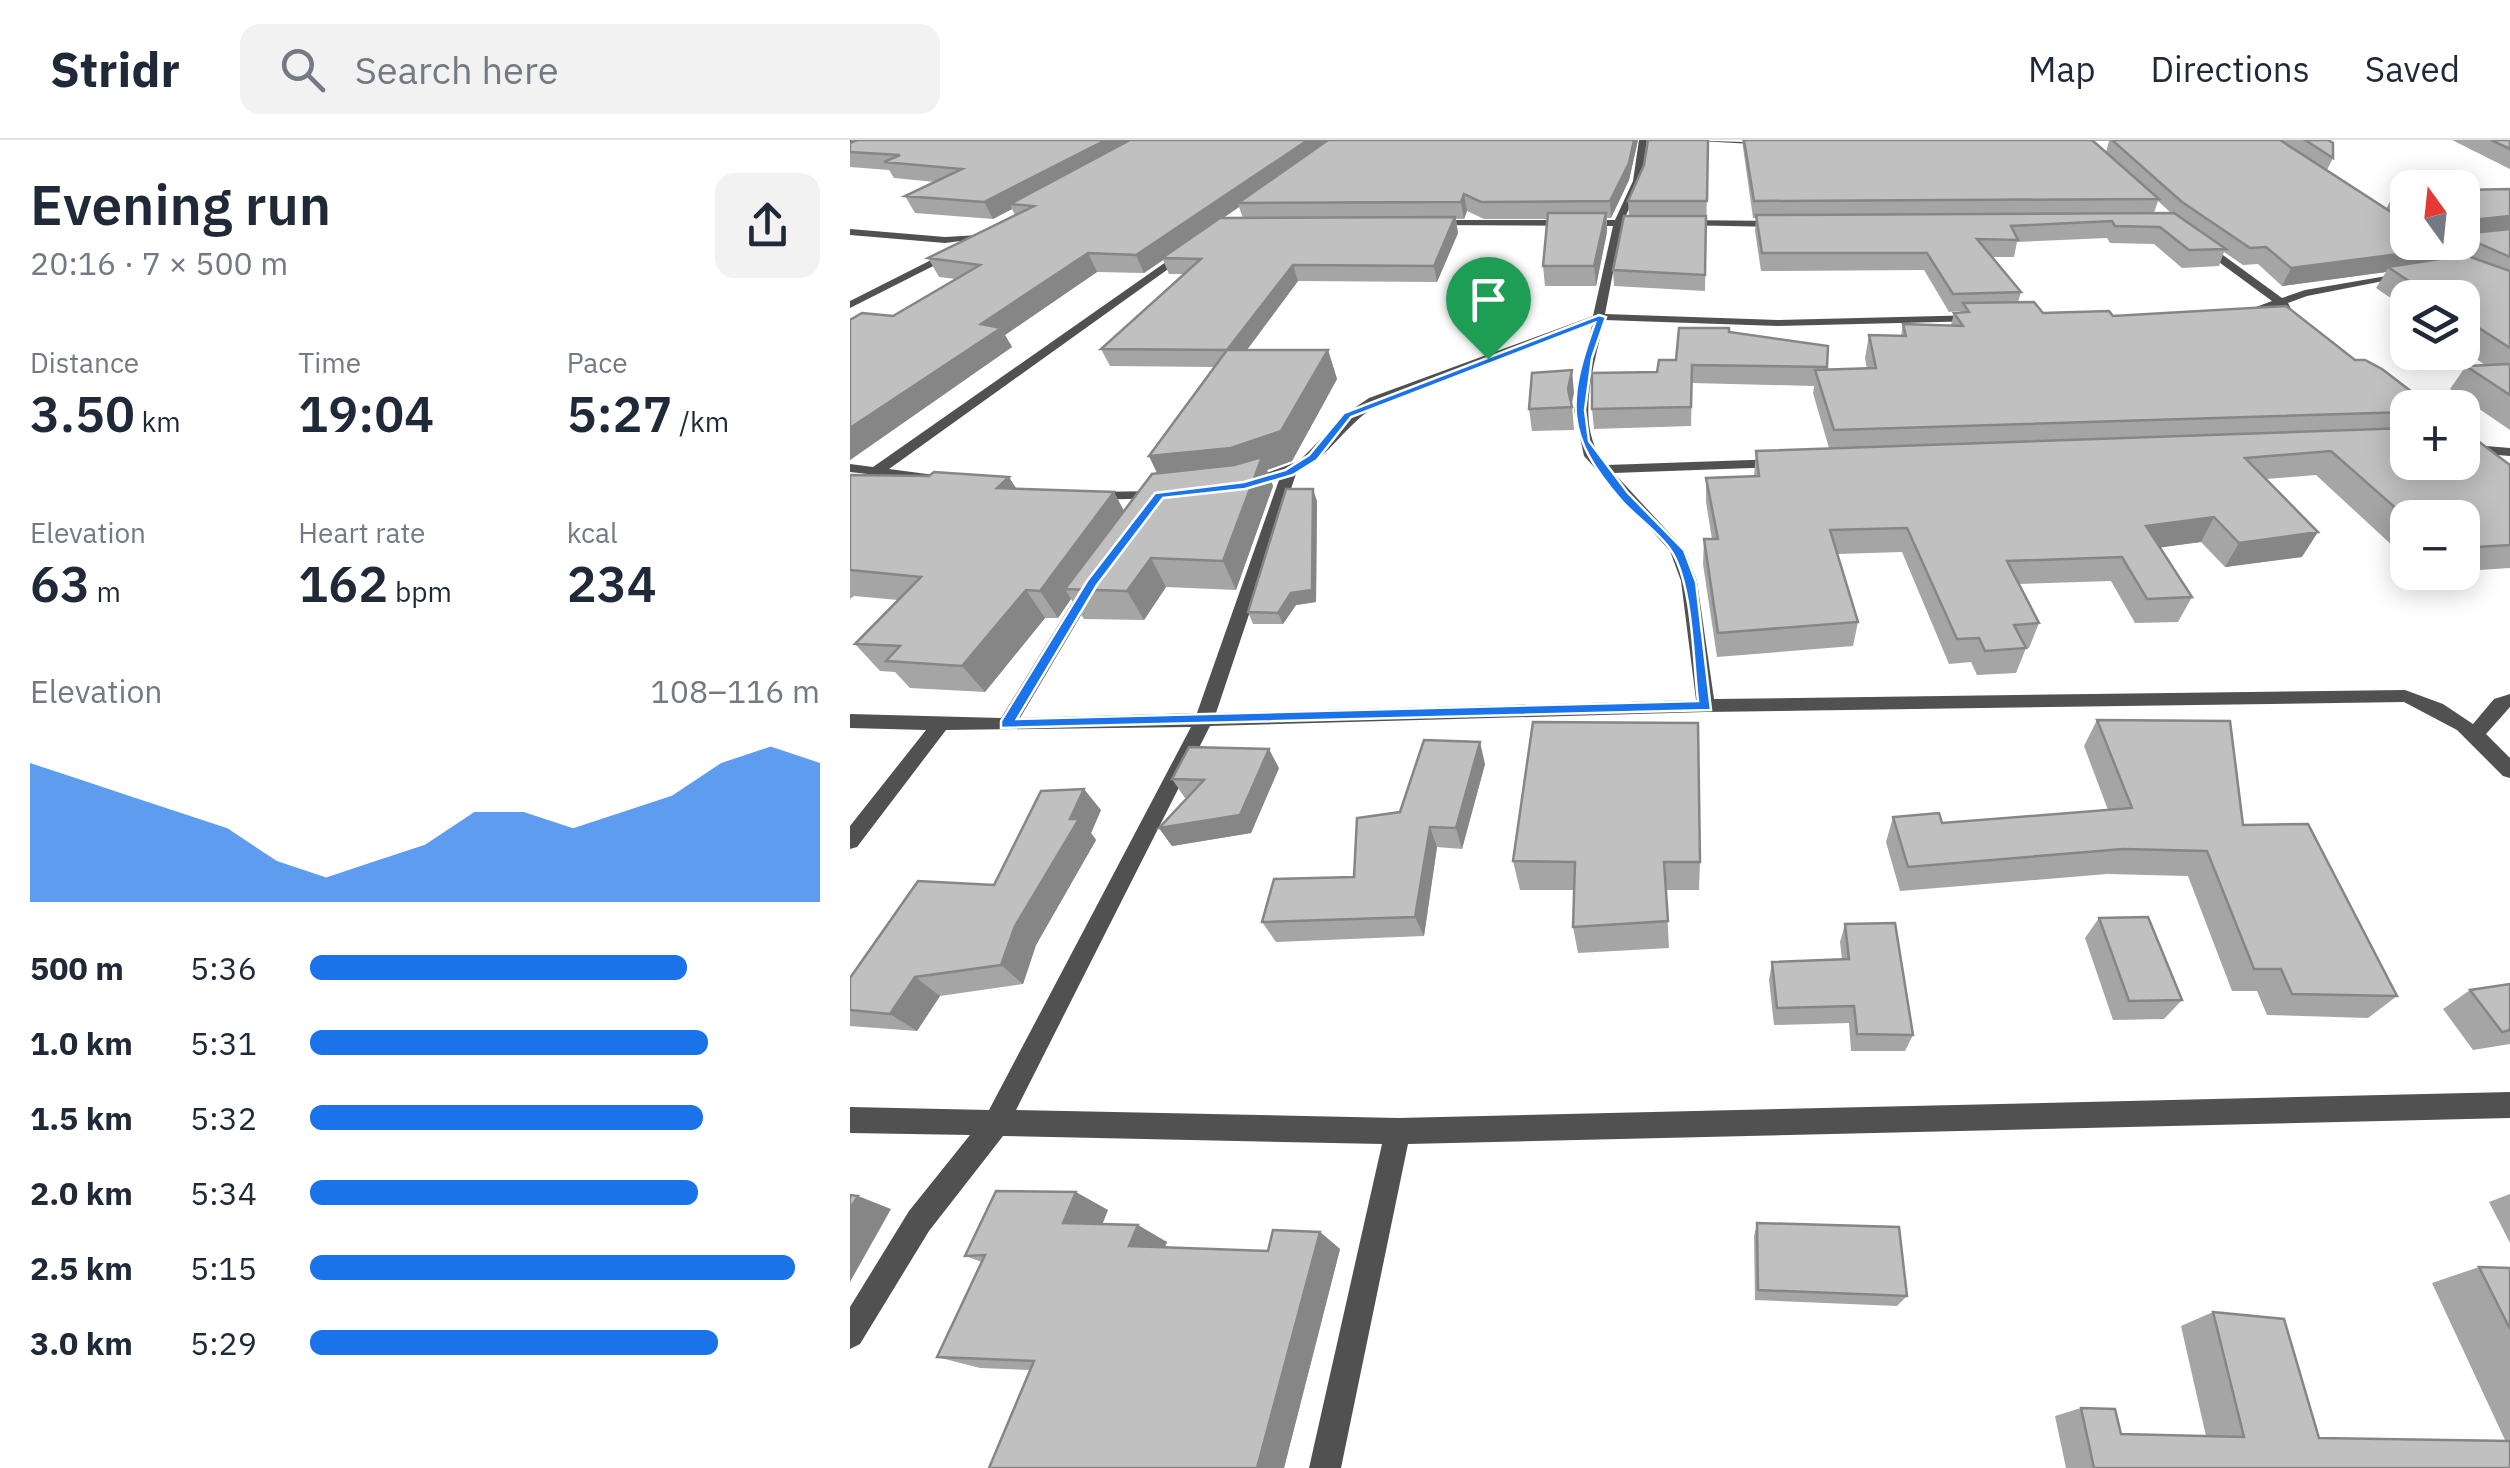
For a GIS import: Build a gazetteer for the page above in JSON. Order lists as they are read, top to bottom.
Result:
{
  "north": "top",
  "page": {
    "header": "Stridr",
    "search": "Search here",
    "nav": ["Map", "Directions", "Saved"],
    "heading": ["Evening run", "20:16 · 7 × 500 m"],
    "map_buttons": ["+", "−"],
    "stats": [
      ["Distance", "3.50 km"],
      ["Time", "19:04"],
      ["Pace", "5:27 /km"],
      ["Elevation", "63 m"],
      ["Heart rate", "162 bpm"],
      ["kcal", "234"]
    ],
    "chart": ["Elevation", "108–116 m"],
    "list": [
      {
        "name": "500 m",
        "note": "5:36"
      },
      {
        "name": "1.0 km",
        "note": "5:31"
      },
      {
        "name": "1.5 km",
        "note": "5:32"
      },
      {
        "name": "2.0 km",
        "note": "5:34"
      },
      {
        "name": "2.5 km",
        "note": "5:15"
      },
      {
        "name": "3.0 km",
        "note": "5:29"
      }
    ]
  }
}
